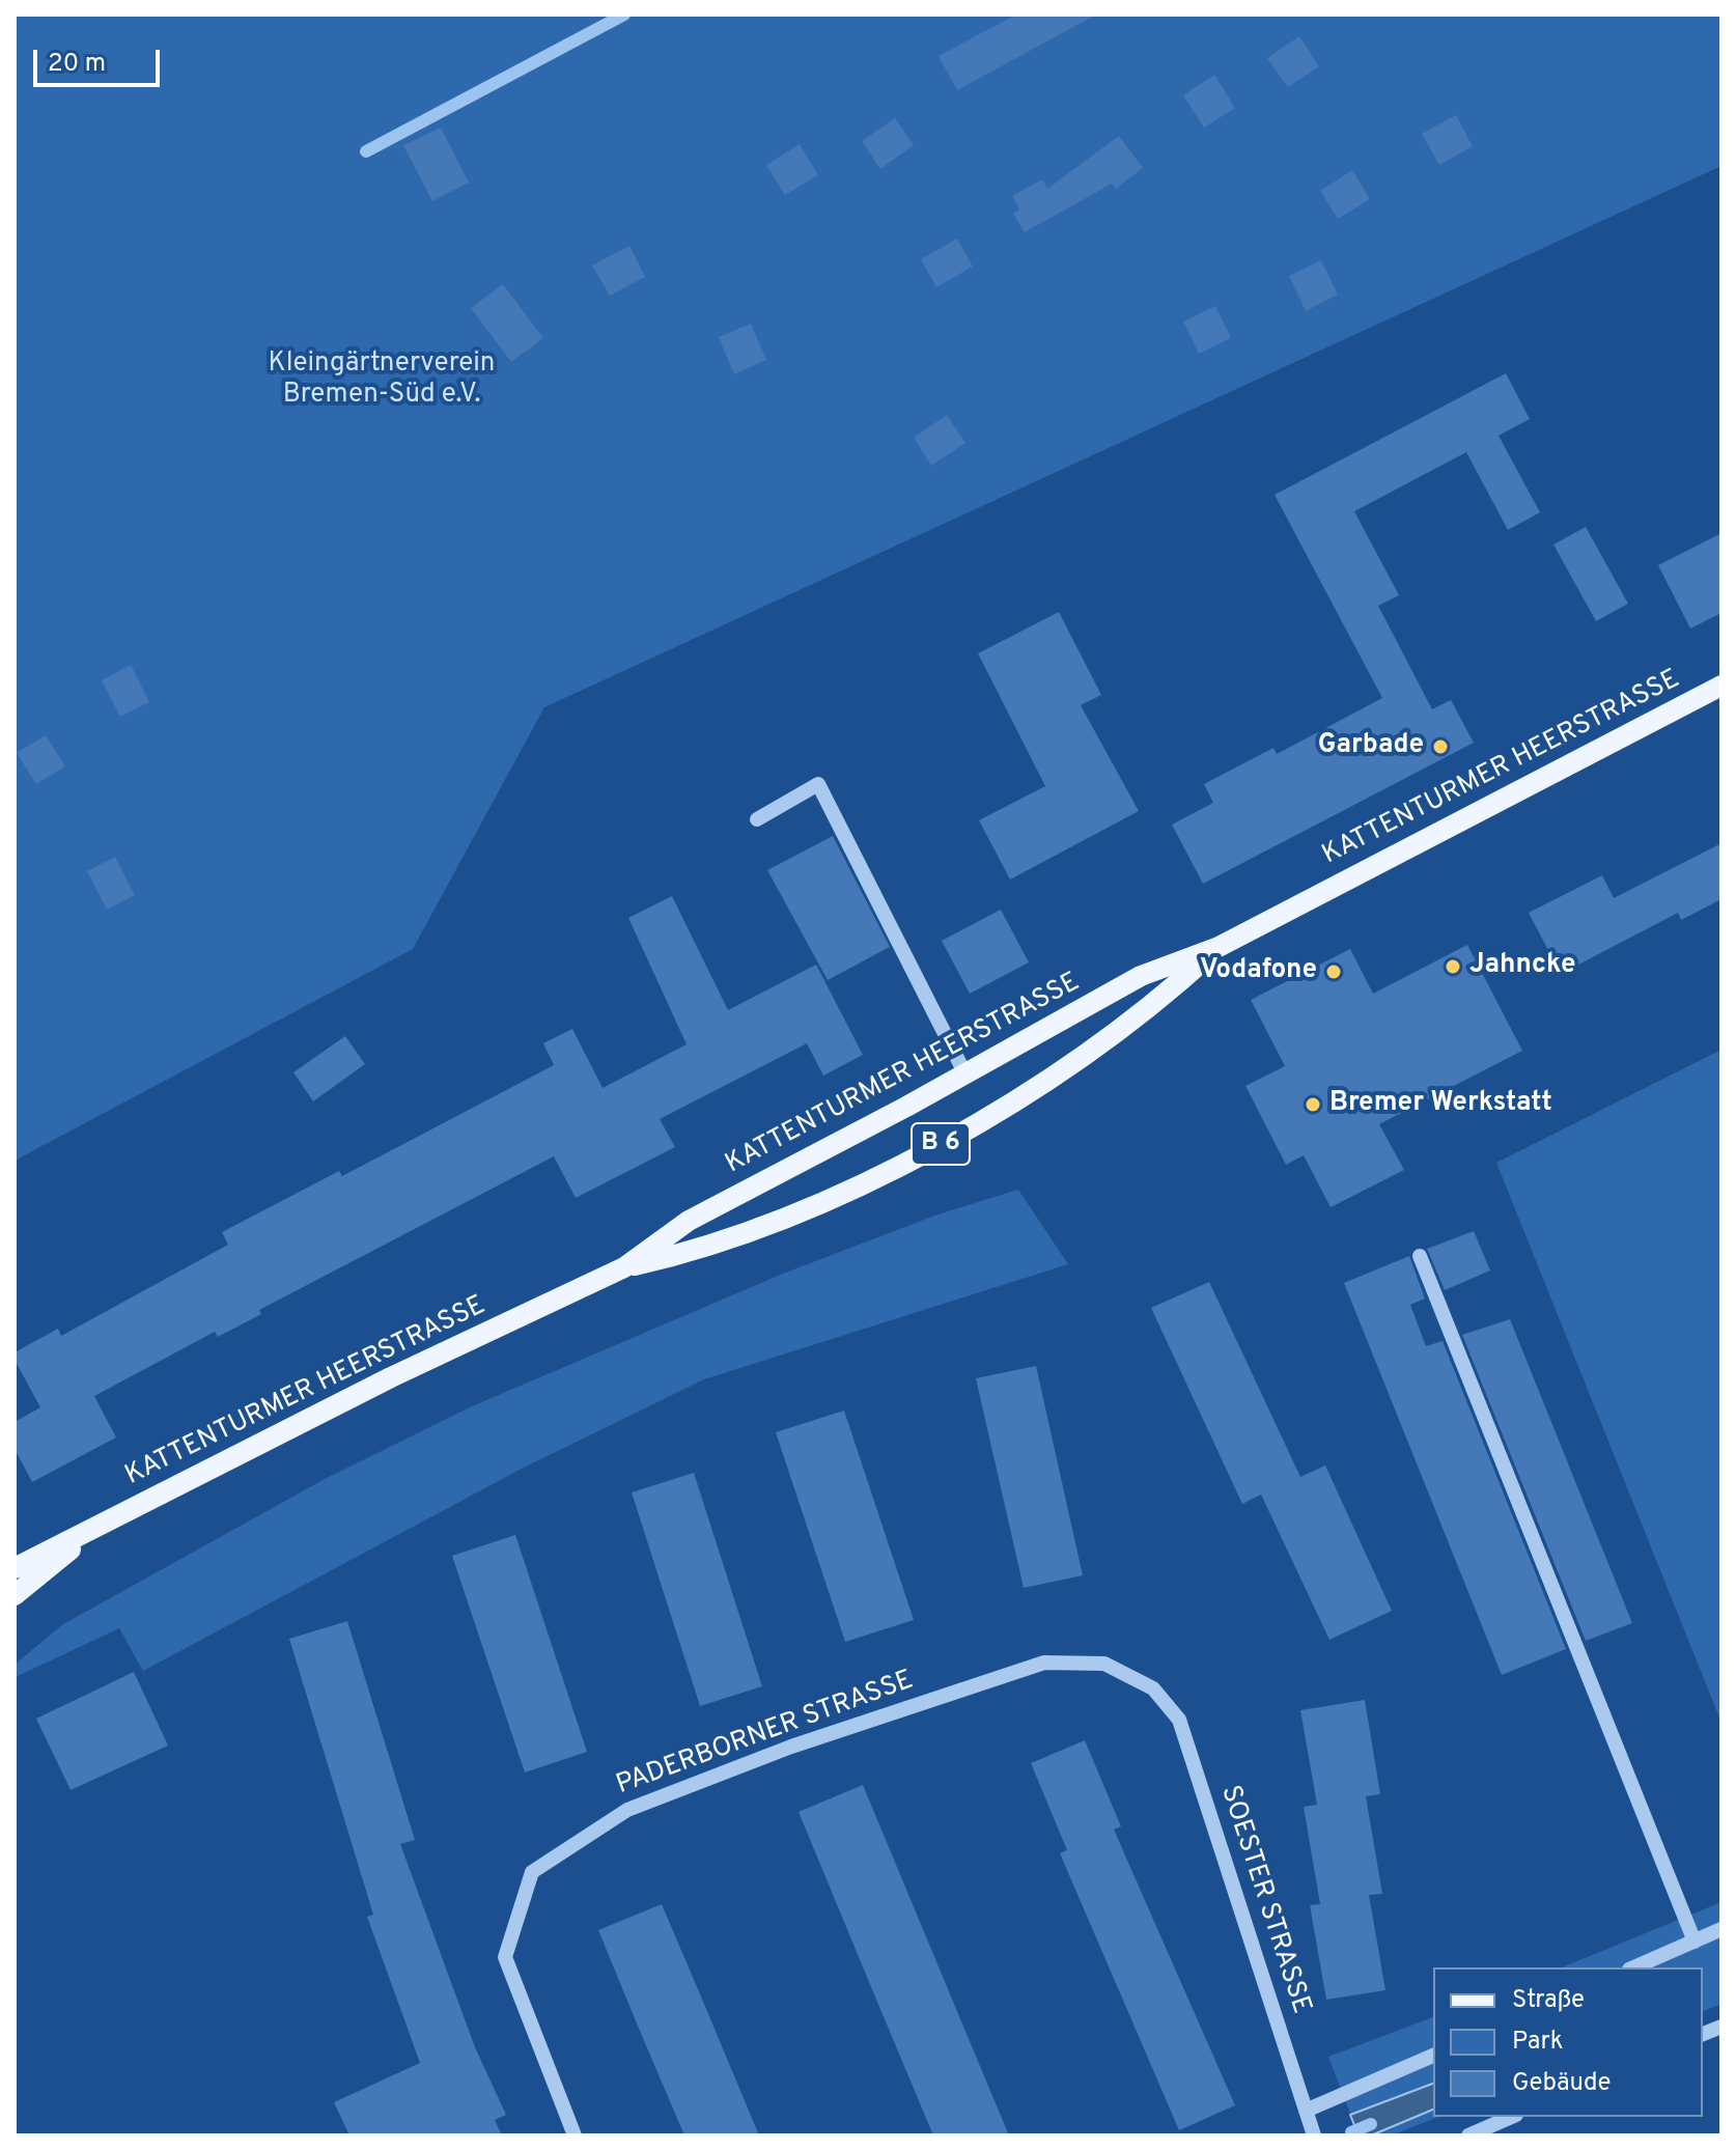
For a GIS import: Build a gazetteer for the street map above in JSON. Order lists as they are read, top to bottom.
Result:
{
  "streets": {
    "main road": ["KATTENTURMER HEERSTRASSE", "B 6"],
    "street": ["PADERBORNER STRASSE", "SOESTER STRASSE"]
  },
  "crossings": [
    ["PADERBORNER STRASSE", "SOESTER STRASSE"]
  ],
  "parks": ["Kleingärtnerverein Bremen-Süd e.V."],
  "places": [
    "Garbade",
    "Jahncke",
    "Vodafone",
    "Bremer Werkstatt"
  ],
  "legend": ["Straße", "Park", "Gebäude"],
  "scale_bar": "20 m"
}
